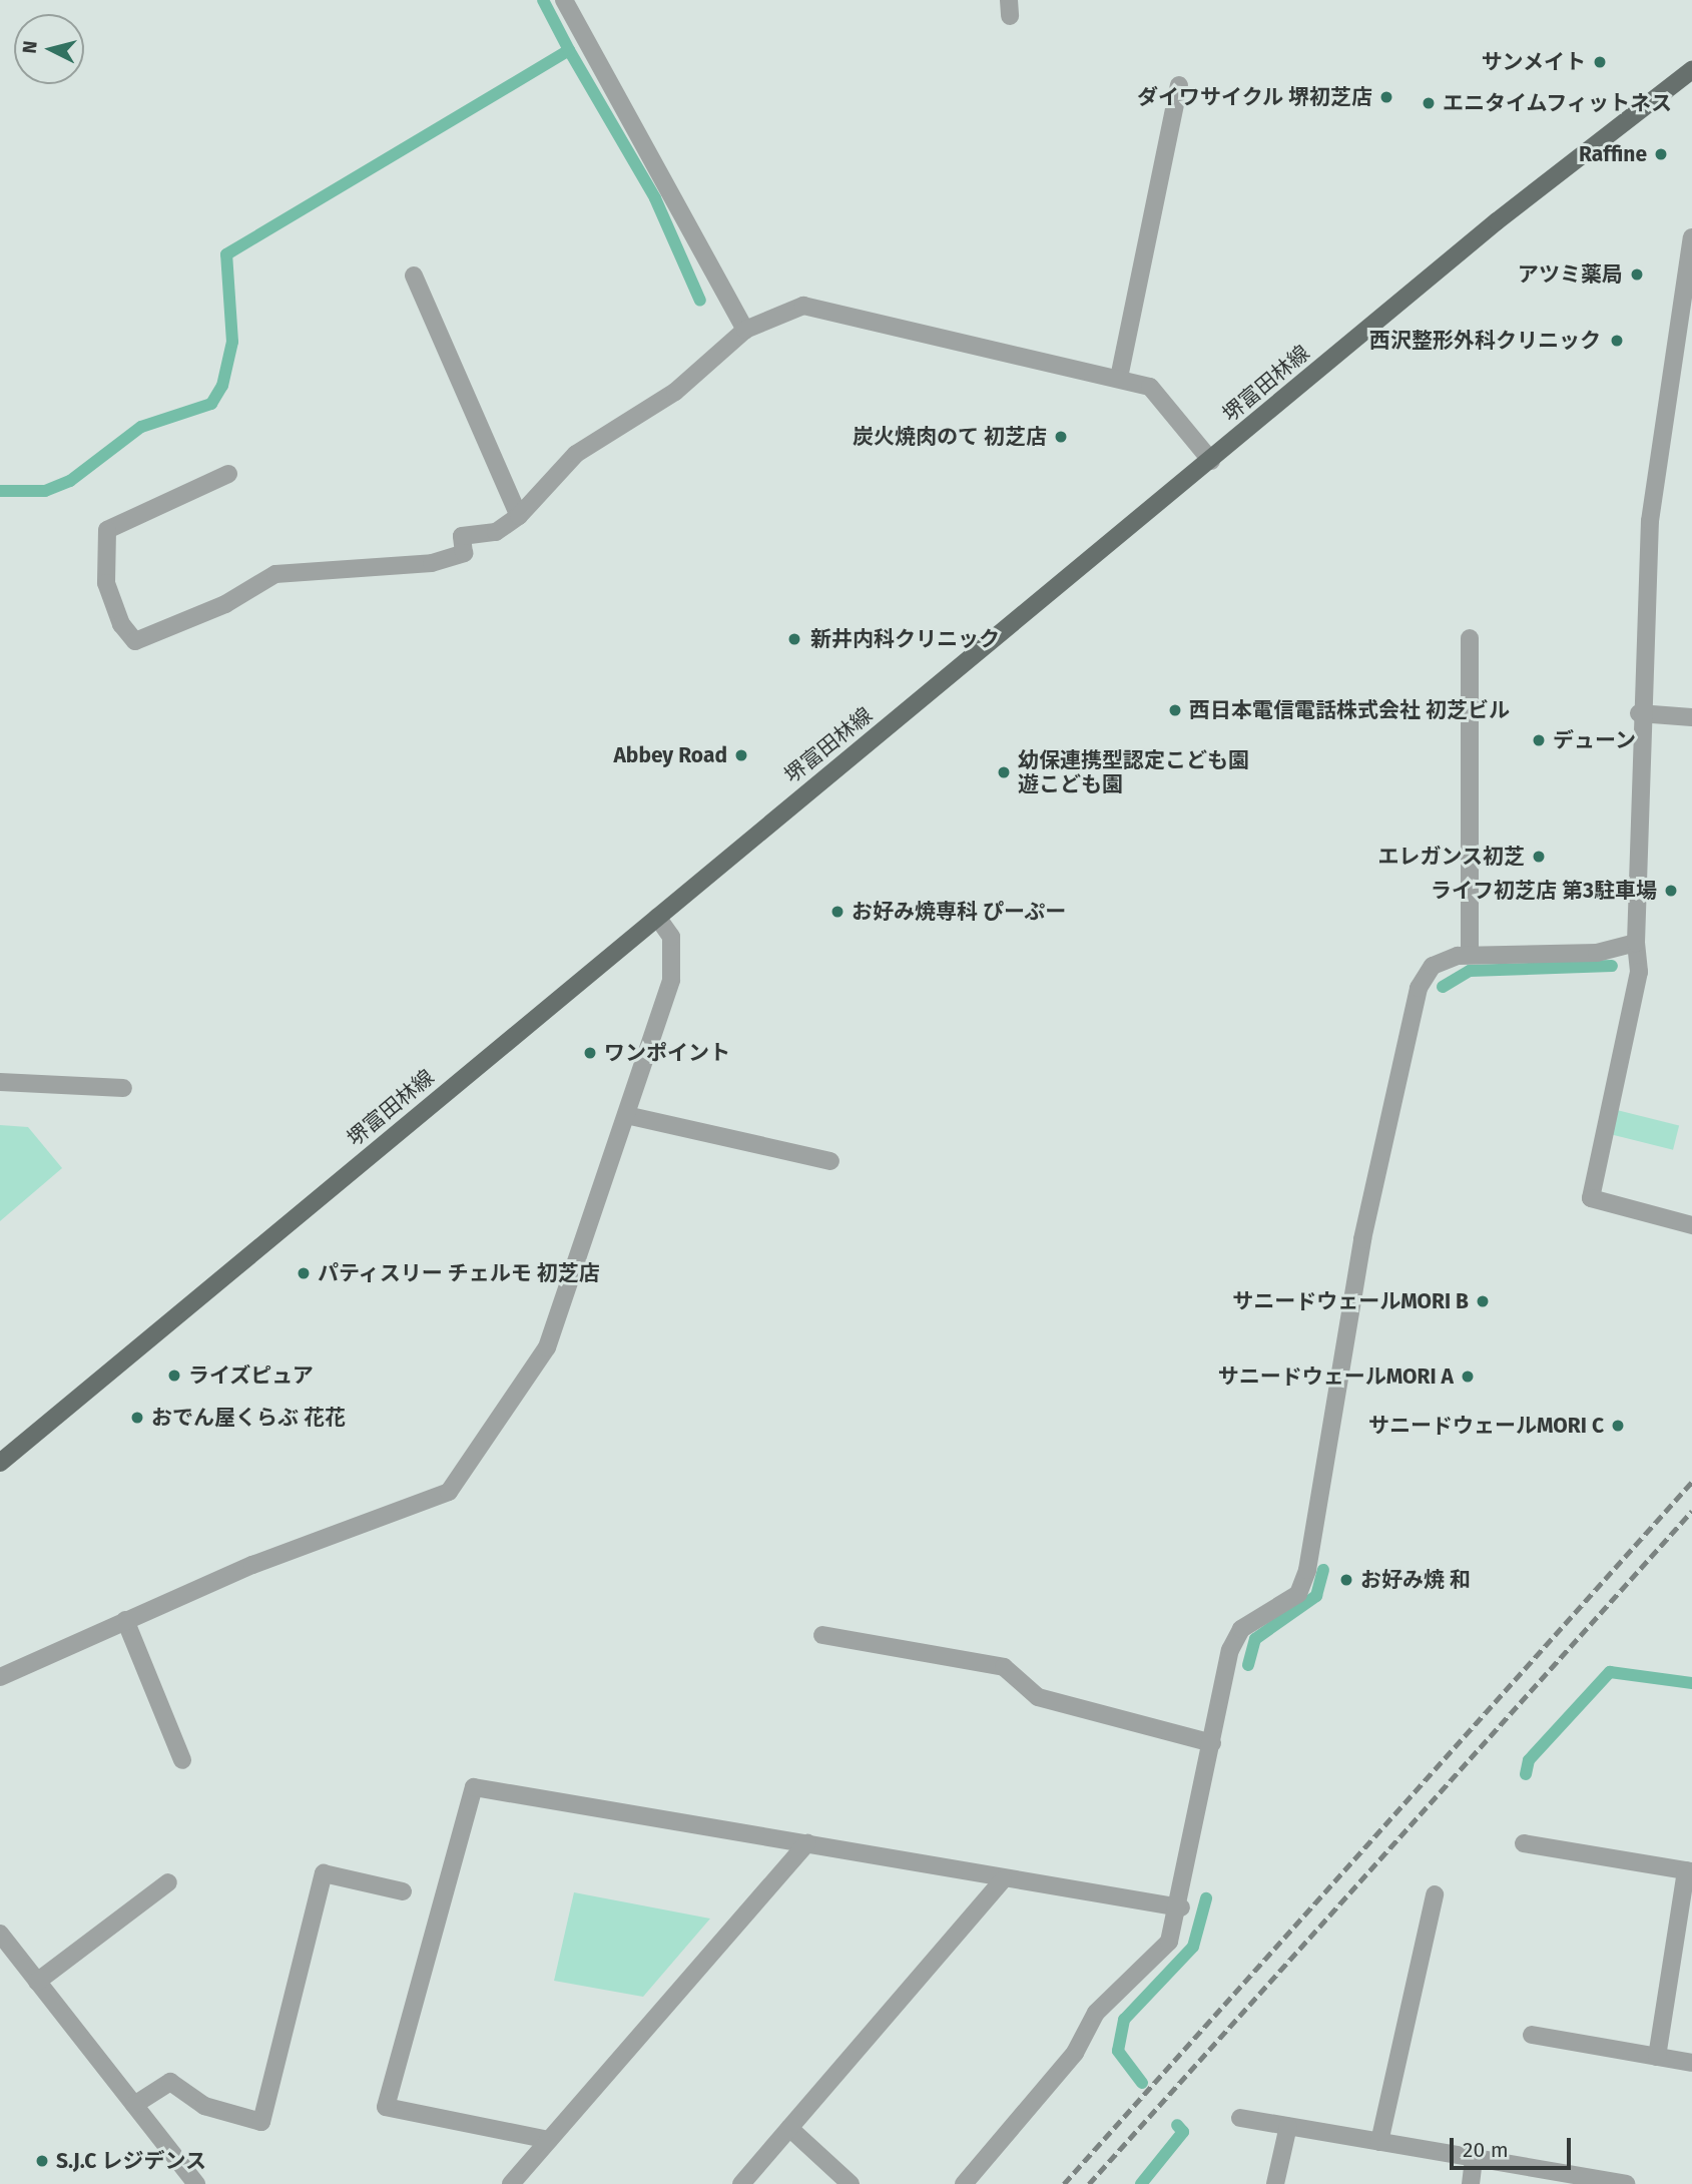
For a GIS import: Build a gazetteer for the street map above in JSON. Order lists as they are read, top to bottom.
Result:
{
  "streets": {
    "main road": ["堺富田林線"]
  },
  "places": [
    "サンメイト",
    "ダイワサイクル 堺初芝店",
    "エニタイムフィットネス",
    "Raffine",
    "アツミ薬局",
    "西沢整形外科クリニック",
    "炭火焼肉のて 初芝店",
    "新井内科クリニック",
    "西日本電信電話株式会社 初芝ビル",
    "デューン",
    "Abbey Road",
    "幼保連携型認定こども園 遊こども園",
    "エレガンス初芝",
    "ライフ初芝店 第3駐車場",
    "お好み焼専科 ぴーぷー",
    "ワンポイント",
    "パティスリー チェルモ 初芝店",
    "サニードウェールMORI B",
    "ライズピュア",
    "サニードウェールMORI A",
    "おでん屋くらぶ 花花",
    "サニードウェールMORI C",
    "お好み焼 和",
    "S.J.C レジデンス"
  ],
  "scale_bar": "20 m",
  "north": "left"
}
